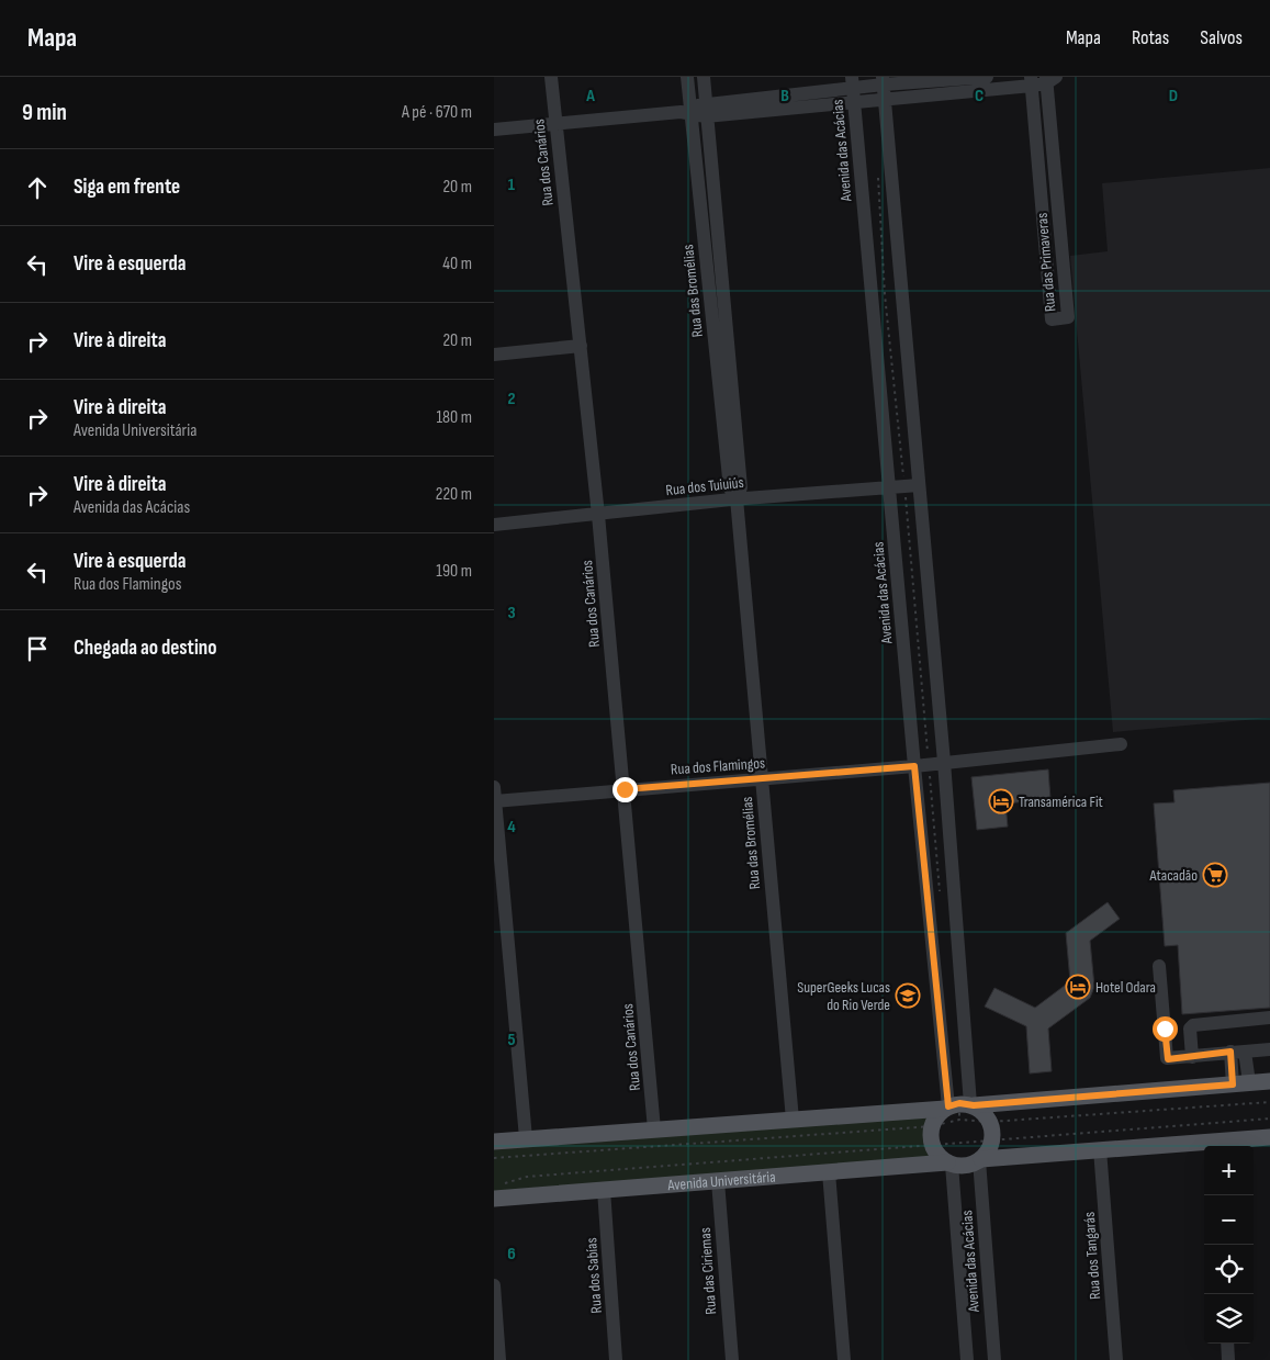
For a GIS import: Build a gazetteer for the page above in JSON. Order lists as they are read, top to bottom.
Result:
{
  "streets": {
    "main road": ["Avenida Universitária"],
    "street": [
      "Avenida das Acácias",
      "Rua dos Canários",
      "Rua das Primaveras",
      "Rua das Bromélias",
      "Rua dos Tuiuiús",
      "Rua dos Flamingos",
      "Rua dos Tangarás",
      "Rua das Ciriemas",
      "Rua dos Sabías"
    ]
  },
  "crossings": [
    ["Avenida das Acácias", "Rua dos Tuiuiús"],
    ["Avenida das Acácias", "Rua dos Flamingos"],
    ["Avenida das Acácias", "Avenida Universitária"],
    ["Rua dos Canários", "Rua dos Tuiuiús"],
    ["Rua dos Canários", "Rua dos Flamingos"],
    ["Rua das Bromélias", "Rua dos Tuiuiús"],
    ["Rua das Bromélias", "Rua dos Flamingos"],
    ["Avenida Universitária", "Rua das Ciriemas"],
    ["Avenida Universitária", "Rua dos Sabías"]
  ],
  "places": {
    "hotel": ["Transamérica Fit", "Hotel Odara"],
    "supermarket": ["Atacadão"],
    "school or university": ["SuperGeeks Lucas do Rio Verde"]
  },
  "page": {
    "header": "Mapa",
    "nav": ["Mapa", "Rotas", "Salvos"],
    "heading": ["9 min", "A pé · 670 m"],
    "list": [
      ["Siga em frente", "20 m"],
      ["Vire à esquerda", "40 m"],
      ["Vire à direita", "20 m"],
      ["Vire à direita", "Avenida Universitária", "180 m"],
      ["Vire à direita", "Avenida das Acácias", "220 m"],
      ["Vire à esquerda", "Rua dos Flamingos", "190 m"],
      "Chegada ao destino"
    ],
    "map_buttons": ["+", "−"]
  },
  "grid": {
    "columns": [
      "A",
      "B",
      "C",
      "D"
    ],
    "rows": [
      "1",
      "2",
      "3",
      "4",
      "5",
      "6"
    ]
  }
}
